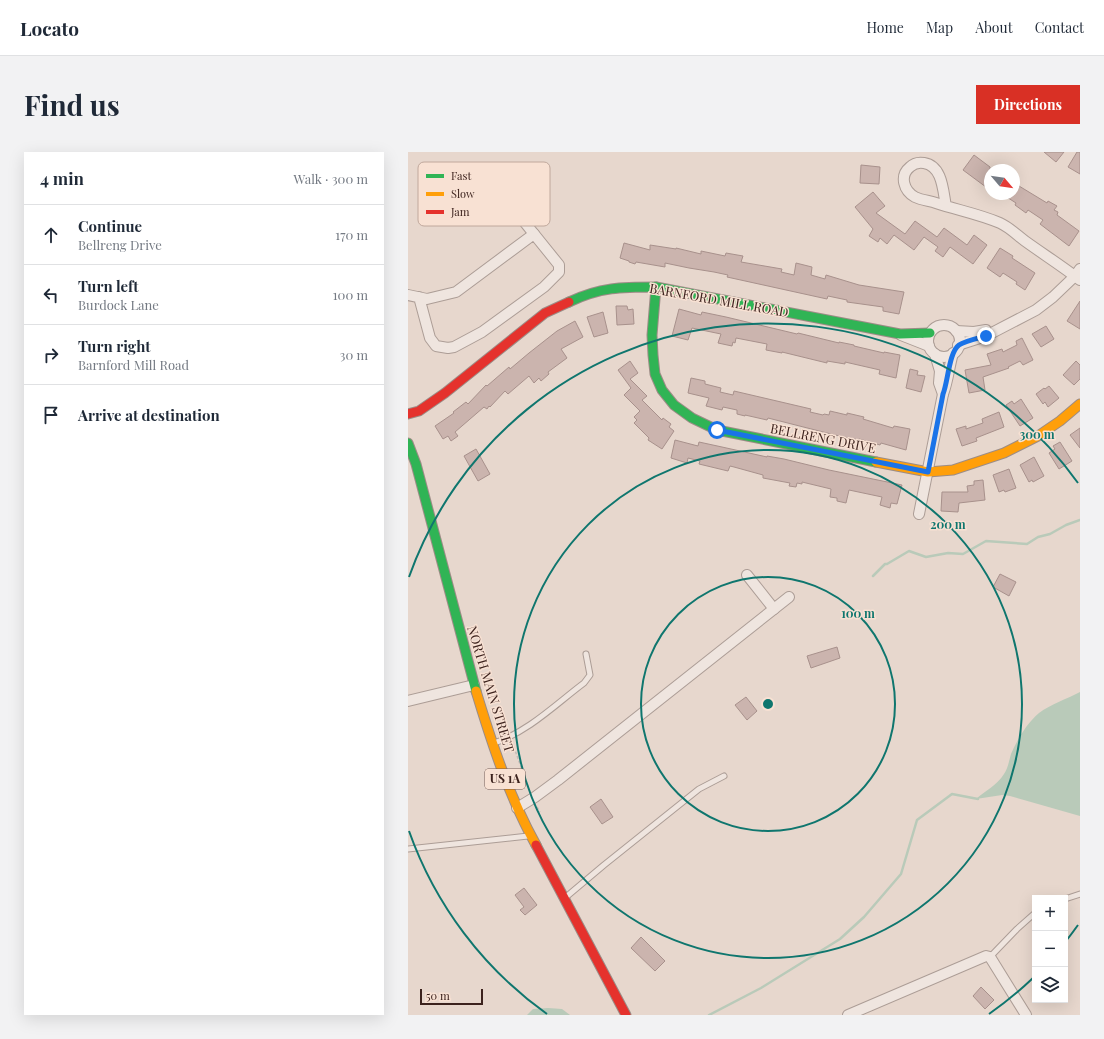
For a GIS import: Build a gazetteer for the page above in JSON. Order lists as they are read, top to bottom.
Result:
{
  "streets": {
    "street": [
      "BARNFORD MILL ROAD",
      "BELLRENG DRIVE",
      "NORTH MAIN STREET",
      "US 1A"
    ]
  },
  "crossings": [
    ["BARNFORD MILL ROAD", "BELLRENG DRIVE"]
  ],
  "legend": ["Fast", "Slow", "Jam"],
  "scale_bar": "50 m",
  "north": "bottom right",
  "page": {
    "header": "Locato",
    "nav": [
      "Home",
      "Map",
      "About",
      "Contact"
    ],
    "buttons": "Directions",
    "title": "Find us",
    "heading": ["4 min", "Walk · 300 m"],
    "list": [
      ["Continue", "Bellreng Drive", "170 m"],
      ["Turn left", "Burdock Lane", "100 m"],
      ["Turn right", "Barnford Mill Road", "30 m"],
      "Arrive at destination"
    ],
    "map_buttons": ["+", "−"],
    "scale": "50 m"
  },
  "rings": ["300 m", "200 m", "100 m"]
}
